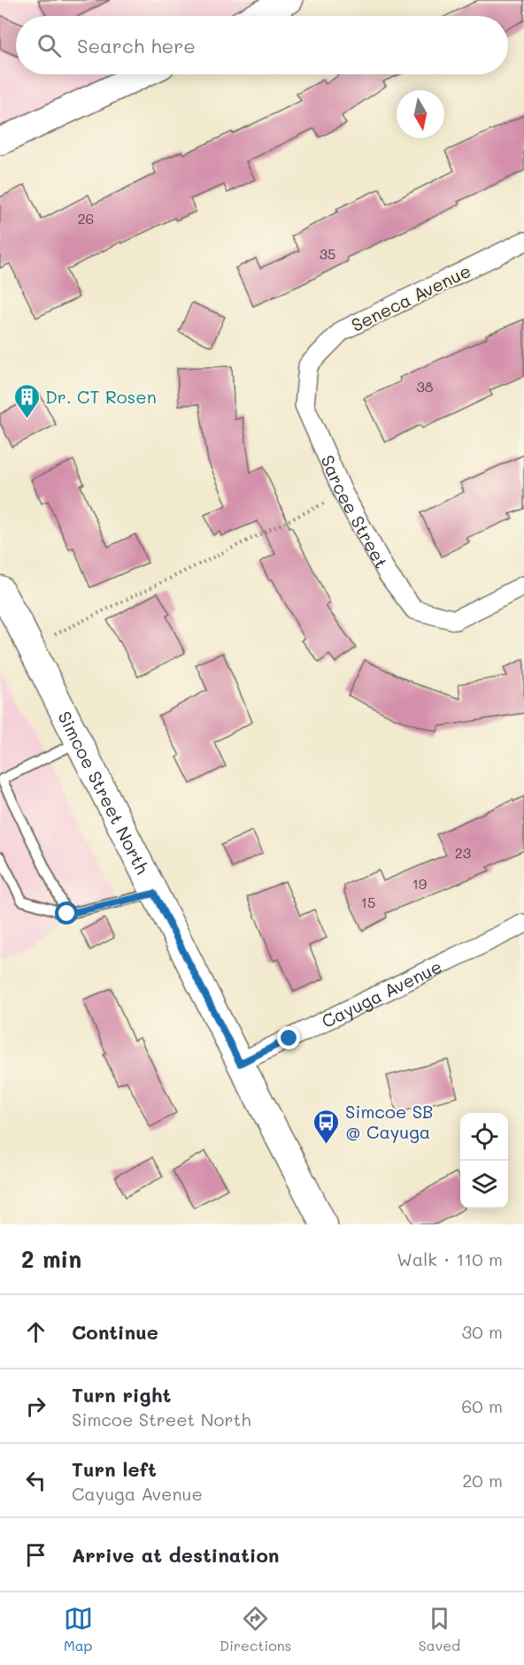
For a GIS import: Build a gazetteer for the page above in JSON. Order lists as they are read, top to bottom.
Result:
{
  "streets": {
    "main road": ["Simcoe Street North"],
    "street": ["Seneca Avenue", "Sarcee Street", "Cayuga Avenue"]
  },
  "crossings": [
    ["Seneca Avenue", "Sarcee Street"],
    ["Simcoe Street North", "Cayuga Avenue"]
  ],
  "places": {
    "building": ["Dr. CT Rosen"],
    "bus stop": ["Simcoe SB @ Cayuga"]
  },
  "house_numbers": [
    "26",
    "35",
    "38",
    "23",
    "19",
    "15"
  ],
  "north": "bottom",
  "page": {
    "search": "Search here",
    "heading": ["2 min", "Walk · 110 m"],
    "list": [
      ["Continue", "30 m"],
      ["Turn right", "Simcoe Street North", "60 m"],
      ["Turn left", "Cayuga Avenue", "20 m"],
      "Arrive at destination"
    ],
    "nav": ["Map", "Directions", "Saved"]
  }
}
